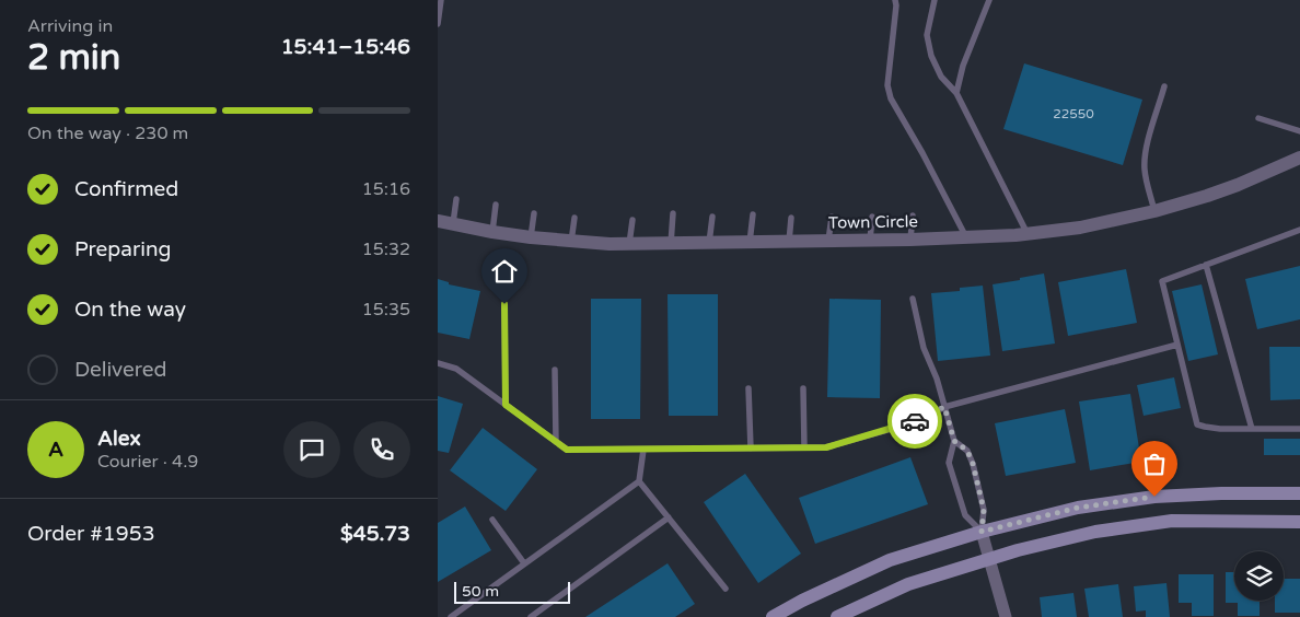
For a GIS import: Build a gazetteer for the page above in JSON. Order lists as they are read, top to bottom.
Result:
{
  "streets": {
    "street": ["Town Circle"]
  },
  "house_numbers": ["22550"],
  "scale_bar": "50 m",
  "page": {
    "heading": ["2 min", "Arriving in", "15:41–15:46"],
    "panel": [
      "Alex",
      "Courier · 4.9",
      "Order #1953",
      "$45.73"
    ],
    "bar": "On the way · 230 m",
    "list": [
      ["Confirmed", "15:16"],
      ["Preparing", "15:32"],
      ["On the way", "15:35"],
      "Delivered"
    ],
    "round": "A",
    "scale": "50 m"
  }
}
